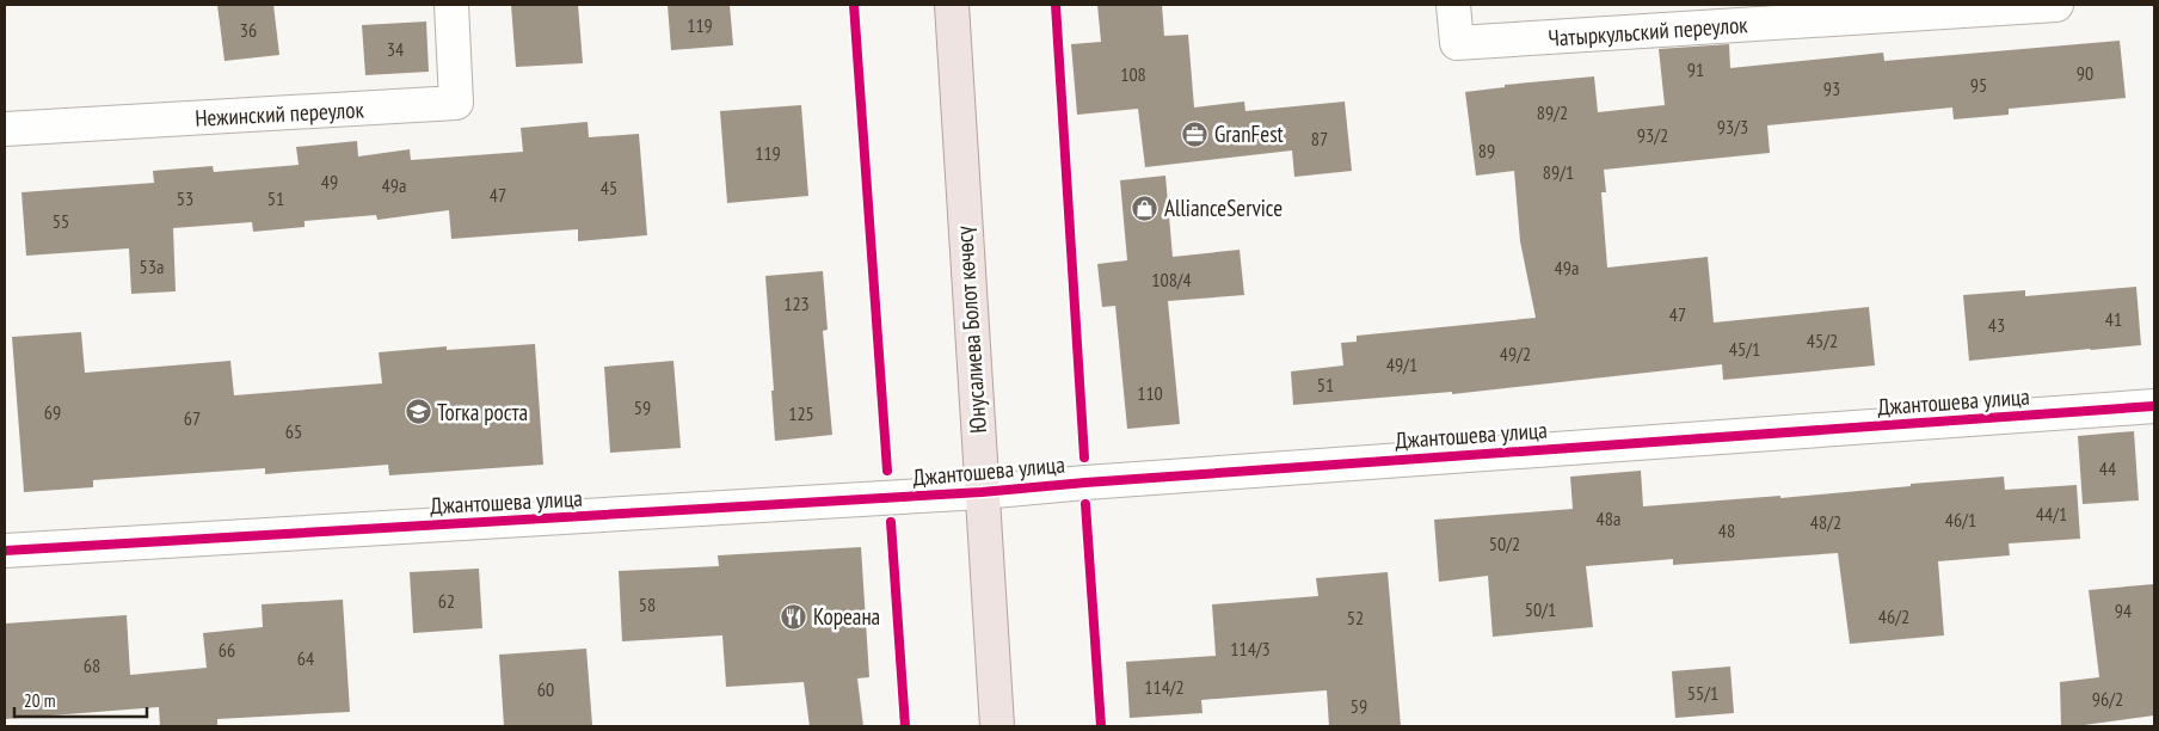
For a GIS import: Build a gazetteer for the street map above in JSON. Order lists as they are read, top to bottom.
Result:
{
  "streets": {
    "main road": ["Юнусалиева Болот көчөсү"],
    "street": ["Чатыркульский переулок", "Нежинский переулок", "Джантошева улица"]
  },
  "crossings": [
    ["Юнусалиева Болот көчөсү", "Джантошева улица"]
  ],
  "places": {
    "office": ["GranFest"],
    "shop": ["AllianceService"],
    "school or university": ["Тогка роста"],
    "restaurant": ["Кореана"]
  },
  "house_numbers": [
    "119",
    "36",
    "34",
    "91",
    "90",
    "108",
    "95",
    "93",
    "89/2",
    "93/3",
    "93/2",
    "87",
    "89",
    "119",
    "89/1",
    "49",
    "49а",
    "45",
    "47",
    "53",
    "51",
    "55",
    "53а",
    "49а",
    "108/4",
    "123",
    "47",
    "41",
    "43",
    "45/2",
    "45/1",
    "49/2",
    "49/1",
    "51",
    "110",
    "59",
    "69",
    "125",
    "67",
    "65",
    "44",
    "44/1",
    "48а",
    "46/1",
    "48/2",
    "48",
    "50/2",
    "62",
    "58",
    "50/1",
    "94",
    "46/2",
    "52",
    "114/3",
    "66",
    "64",
    "68",
    "114/2",
    "60",
    "55/1",
    "96/2",
    "59"
  ],
  "scale_bar": "20 m"
}
